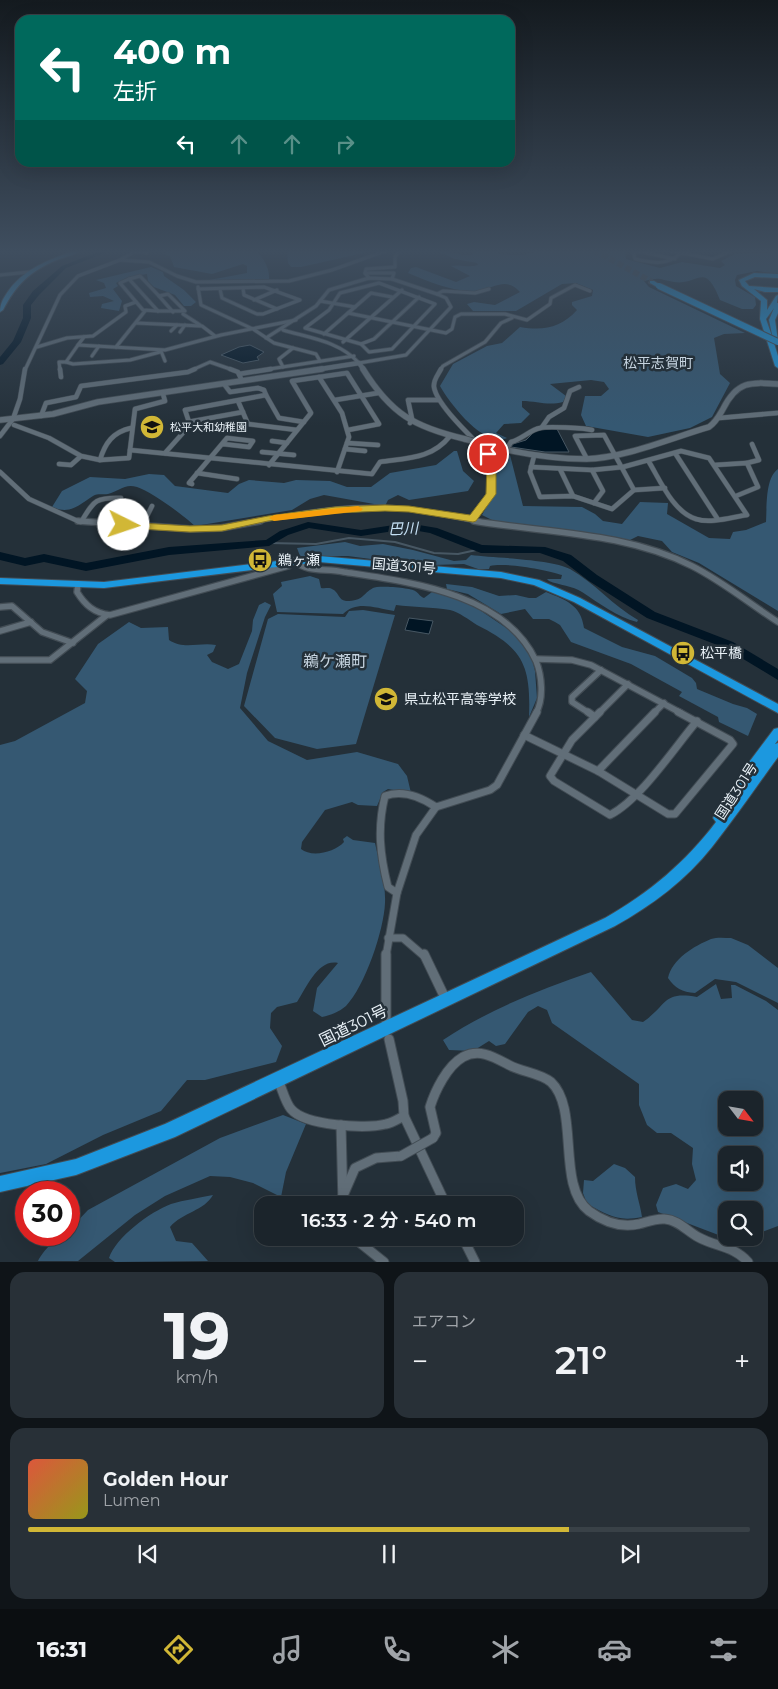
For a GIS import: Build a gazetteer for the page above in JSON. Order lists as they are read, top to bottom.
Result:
{
  "streets": {
    "highway": ["国道301号"]
  },
  "districts": ["松平志賀町", "鵜ケ瀬町"],
  "water": ["巴川"],
  "places": {
    "school or university": ["松平大和幼稚園", "県立松平高等学校"],
    "bus stop": ["鵜ヶ瀬", "松平橋"]
  },
  "north": "bottom right",
  "page": {
    "turn": ["400 m", "左折"],
    "limit": "30",
    "trip": "16:33 · 2 分 · 540 m",
    "tile": [
      ["19", "km/h"],
      "エアコン"
    ],
    "heat": ["−", "21°", "+"],
    "song": ["Golden Hour", "Lumen"],
    "tabs": "16:31"
  }
}
